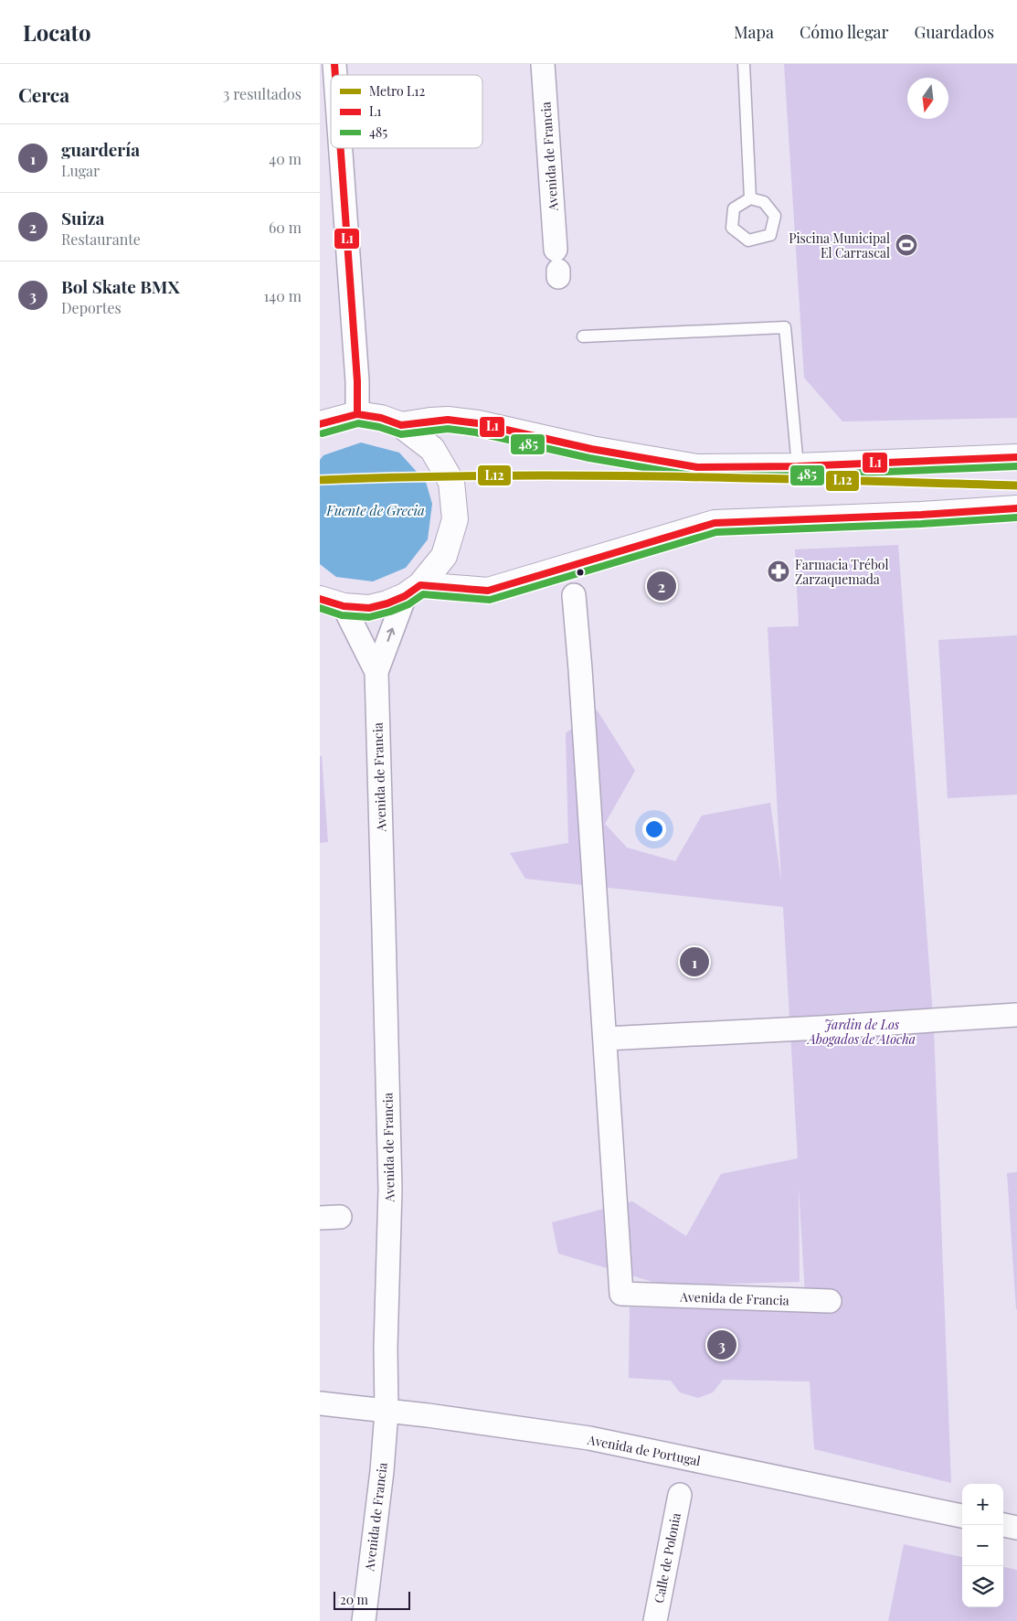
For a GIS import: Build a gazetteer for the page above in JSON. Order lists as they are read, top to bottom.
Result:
{
  "streets": {
    "street": ["Avenida de Francia", "Avenida de Portugal", "Calle de Polonia"]
  },
  "crossings": [
    ["Avenida de Francia", "Avenida de Portugal"]
  ],
  "water": ["Fuente de Grecia"],
  "parks": ["Jardin de Los Abogados de Atocha"],
  "places": {
    "sports": ["Piscina Municipal El Carrascal"],
    "pharmacy": ["Farmacia Trébol Zarzaquemada"]
  },
  "lines": ["transit line L1", "transit line 485", "metro line L12"],
  "legend": ["Metro L12", "L1", "485"],
  "scale_bar": "20 m",
  "north": "bottom",
  "page": {
    "header": "Locato",
    "nav": ["Mapa", "Cómo llegar", "Guardados"],
    "heading": ["Cerca", "3 resultados"],
    "list": [
      {
        "mark": "1",
        "name": "guardería",
        "note": "Lugar",
        "value": "40 m"
      },
      {
        "mark": "2",
        "name": "Suiza",
        "note": "Restaurante",
        "value": "60 m"
      },
      {
        "mark": "3",
        "name": "Bol Skate BMX",
        "note": "Deportes",
        "value": "140 m"
      }
    ],
    "pins": ["2", "1", "3"],
    "map_buttons": ["+", "−"],
    "scale": "20 m"
  }
}
